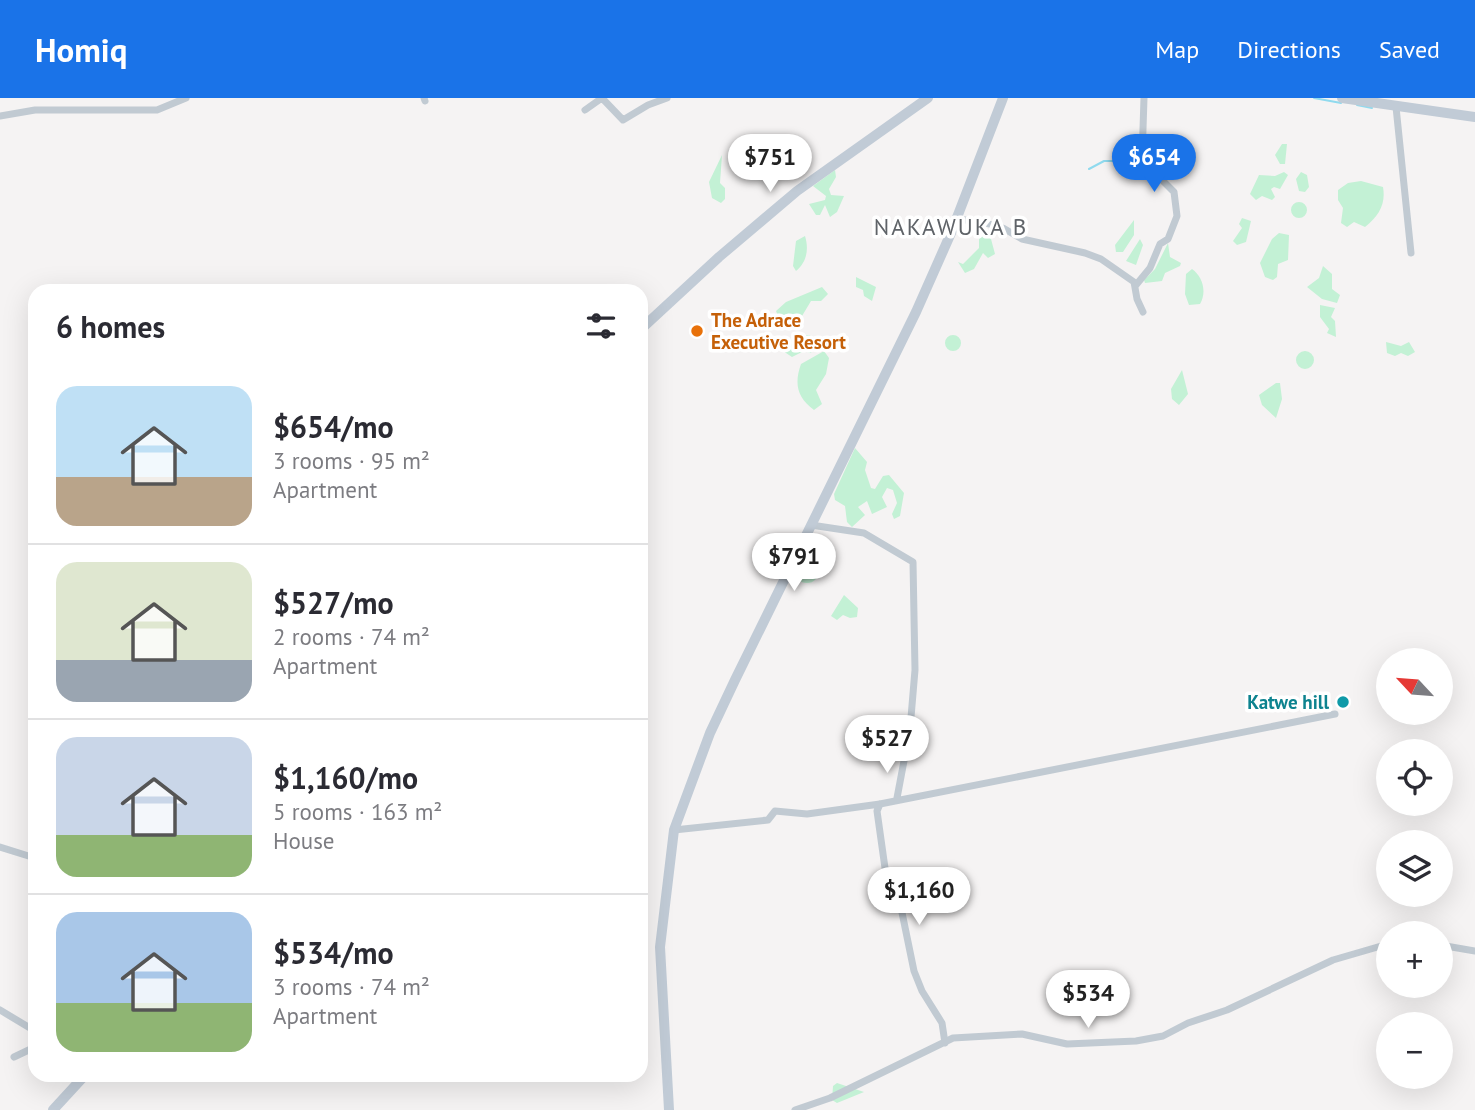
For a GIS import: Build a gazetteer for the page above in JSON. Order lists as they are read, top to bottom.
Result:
{
  "districts": ["NAKAWUKA B"],
  "places": ["The Adrace Executive Resort", "Katwe hill"],
  "north": "top left",
  "page": {
    "header": "Homiq",
    "nav": ["Map", "Directions", "Saved"],
    "price": [
      "$751",
      "$654",
      "$791",
      "$527",
      "$1,160",
      "$534"
    ],
    "heading": "6 homes",
    "list": [
      {
        "name": "$654/mo",
        "note": "3 rooms · 95 m² · Apartment"
      },
      {
        "name": "$527/mo",
        "note": "2 rooms · 74 m² · Apartment"
      },
      {
        "name": "$1,160/mo",
        "note": "5 rooms · 163 m² · House"
      },
      {
        "name": "$534/mo",
        "note": "3 rooms · 74 m² · Apartment"
      }
    ],
    "map_buttons": ["+", "−"]
  }
}
